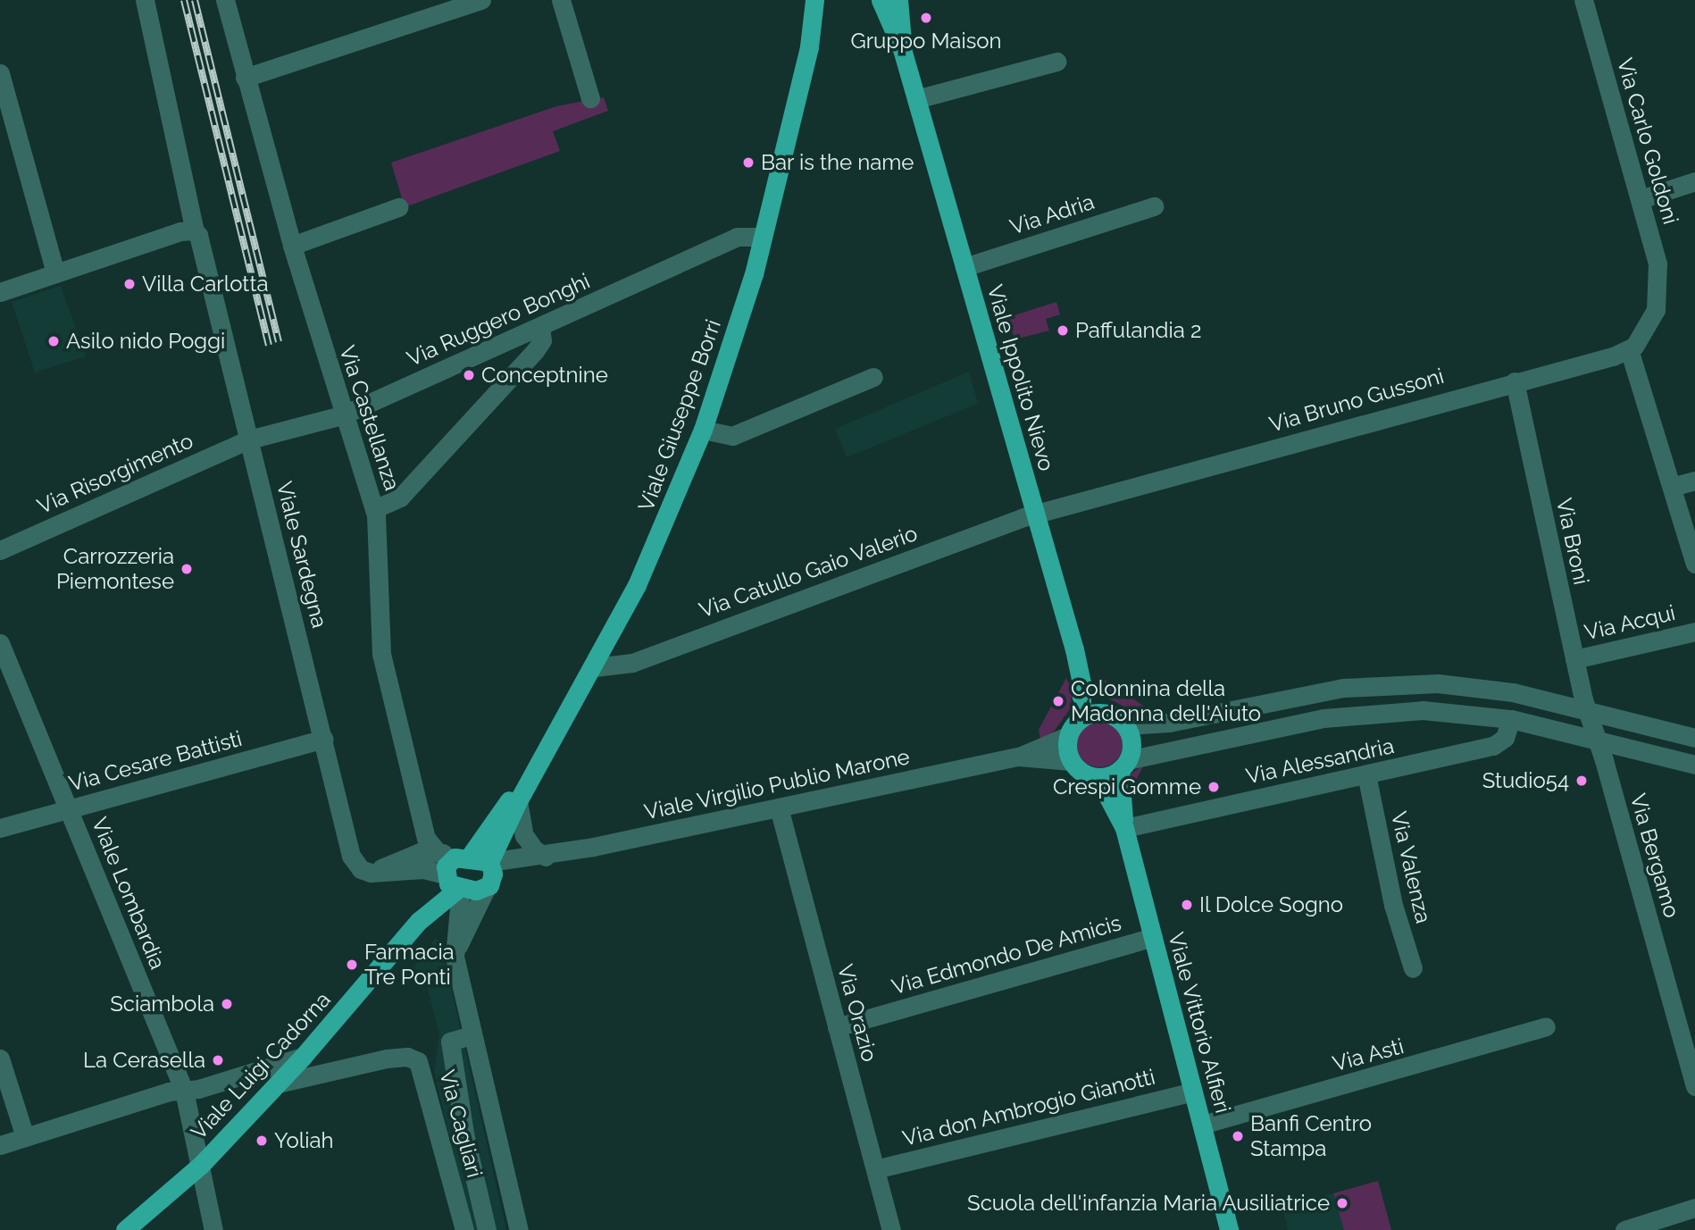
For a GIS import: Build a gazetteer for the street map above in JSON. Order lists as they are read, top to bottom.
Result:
{
  "streets": {
    "main road": [
      "Viale Ippolito Nievo",
      "Viale Giuseppe Borri",
      "Viale Vittorio Alfieri",
      "Viale Luigi Cadorna"
    ],
    "street": [
      "Via Carlo Goldoni",
      "Via Adria",
      "Via Ruggero Bonghi",
      "Via Bruno Gussoni",
      "Via Castellanza",
      "Via Risorgimento",
      "Via Broni",
      "Viale Sardegna",
      "Via Catullo Gaio Valerio",
      "Via Acqui",
      "Via Cesare Battisti",
      "Via Alessandria",
      "Viale Virgilio Publio Marone",
      "Via Bergamo",
      "Via Valenza",
      "Viale Lombardia",
      "Via Edmondo De Amicis",
      "Via Orazio",
      "Via Asti",
      "Via don Ambrogio Gianotti",
      "Via Cagliari"
    ]
  },
  "crossings": [
    ["Via Carlo Goldoni", "Via Bruno Gussoni"],
    ["Via Adria", "Viale Ippolito Nievo"],
    ["Via Ruggero Bonghi", "Viale Giuseppe Borri"],
    ["Via Ruggero Bonghi", "Via Castellanza"],
    ["Via Ruggero Bonghi", "Via Risorgimento"],
    ["Via Ruggero Bonghi", "Viale Sardegna"],
    ["Viale Ippolito Nievo", "Via Bruno Gussoni"],
    ["Viale Ippolito Nievo", "Via Catullo Gaio Valerio"],
    ["Viale Ippolito Nievo", "Viale Virgilio Publio Marone"],
    ["Viale Ippolito Nievo", "Viale Vittorio Alfieri"],
    ["Via Bruno Gussoni", "Via Broni"],
    ["Via Bruno Gussoni", "Via Catullo Gaio Valerio"],
    ["Viale Giuseppe Borri", "Via Catullo Gaio Valerio"],
    ["Viale Giuseppe Borri", "Viale Virgilio Publio Marone"],
    ["Viale Giuseppe Borri", "Viale Luigi Cadorna"],
    ["Via Risorgimento", "Viale Sardegna"],
    ["Via Broni", "Via Acqui"],
    ["Via Broni", "Via Bergamo"],
    ["Viale Sardegna", "Via Cesare Battisti"],
    ["Via Cesare Battisti", "Viale Lombardia"],
    ["Via Alessandria", "Via Valenza"],
    ["Via Alessandria", "Viale Vittorio Alfieri"],
    ["Viale Virgilio Publio Marone", "Via Orazio"],
    ["Viale Virgilio Publio Marone", "Viale Vittorio Alfieri"],
    ["Viale Lombardia", "Viale Luigi Cadorna"],
    ["Via Edmondo De Amicis", "Via Orazio"],
    ["Via Edmondo De Amicis", "Viale Vittorio Alfieri"],
    ["Via Orazio", "Via don Ambrogio Gianotti"],
    ["Viale Vittorio Alfieri", "Via Asti"],
    ["Viale Vittorio Alfieri", "Via don Ambrogio Gianotti"],
    ["Viale Luigi Cadorna", "Via Cagliari"]
  ],
  "places": [
    "Gruppo Maison",
    "Bar is the name",
    "Villa Carlotta",
    "Paffulandia 2",
    "Asilo nido Poggi",
    "Conceptnine",
    "Carrozzeria Piemontese",
    "Colonnina della Madonna dell'Aiuto",
    "Studio54",
    "Crespi Gomme",
    "Il Dolce Sogno",
    "Farmacia Tre Ponti",
    "Sciambola",
    "La Cerasella",
    "Banfi Centro Stampa",
    "Yoliah",
    "Scuola dell'infanzia Maria Ausiliatrice"
  ]
}
